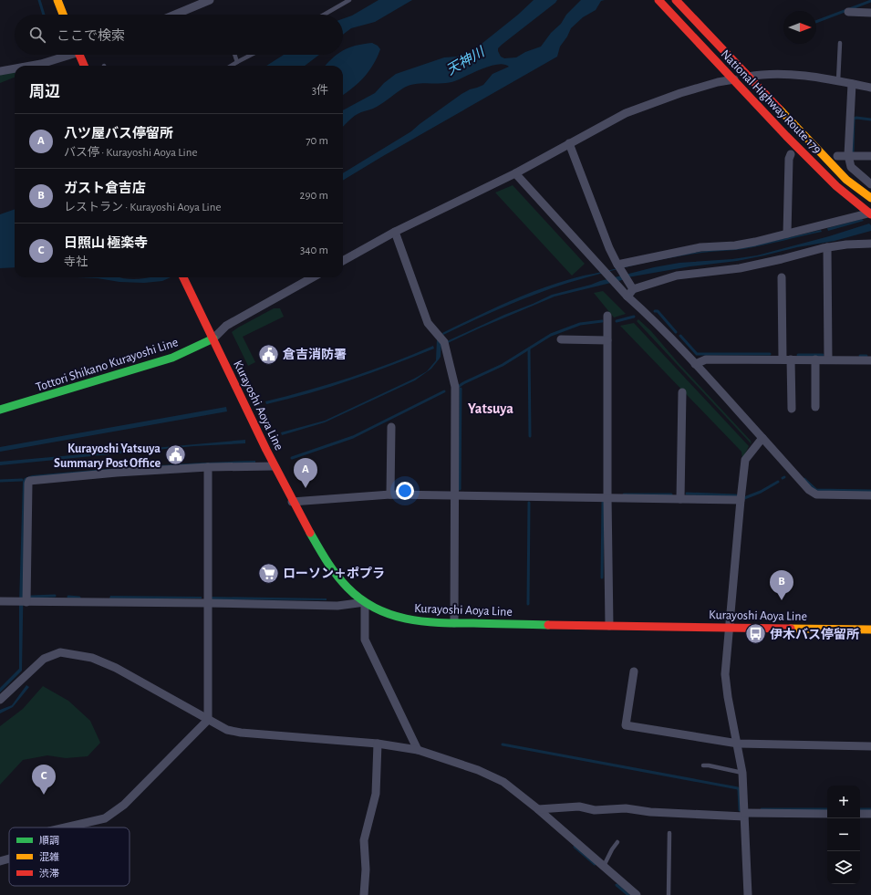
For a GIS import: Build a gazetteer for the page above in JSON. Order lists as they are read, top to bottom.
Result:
{
  "streets": {
    "main road": ["National Highway Route 179", "Tottori Shikano Kurayoshi Line", "Kurayoshi Aoya Line"]
  },
  "crossings": [
    ["Tottori Shikano Kurayoshi Line", "Kurayoshi Aoya Line"]
  ],
  "districts": ["Yatsuya"],
  "water": ["天神川"],
  "places": {
    "public building": ["倉吉消防署", "Kurayoshi Yatsuya Summary Post Office"],
    "supermarket": ["ローソン＋ポプラ"],
    "bus stop": ["伊木バス停留所"]
  },
  "legend": ["順調", "混雑", "渋滞"],
  "north": "right",
  "page": {
    "search": "ここで検索",
    "heading": ["周辺", "3件"],
    "list": [
      {
        "mark": "A",
        "name": "八ツ屋バス停留所",
        "note": "バス停 · Kurayoshi Aoya Line",
        "value": "70 m"
      },
      {
        "mark": "B",
        "name": "ガスト倉吉店",
        "note": "レストラン · Kurayoshi Aoya Line",
        "value": "290 m"
      },
      {
        "mark": "C",
        "name": "日照山 極楽寺",
        "note": "寺社",
        "value": "340 m"
      }
    ],
    "pins": ["A", "B", "C"],
    "map_buttons": ["+", "−"]
  }
}
